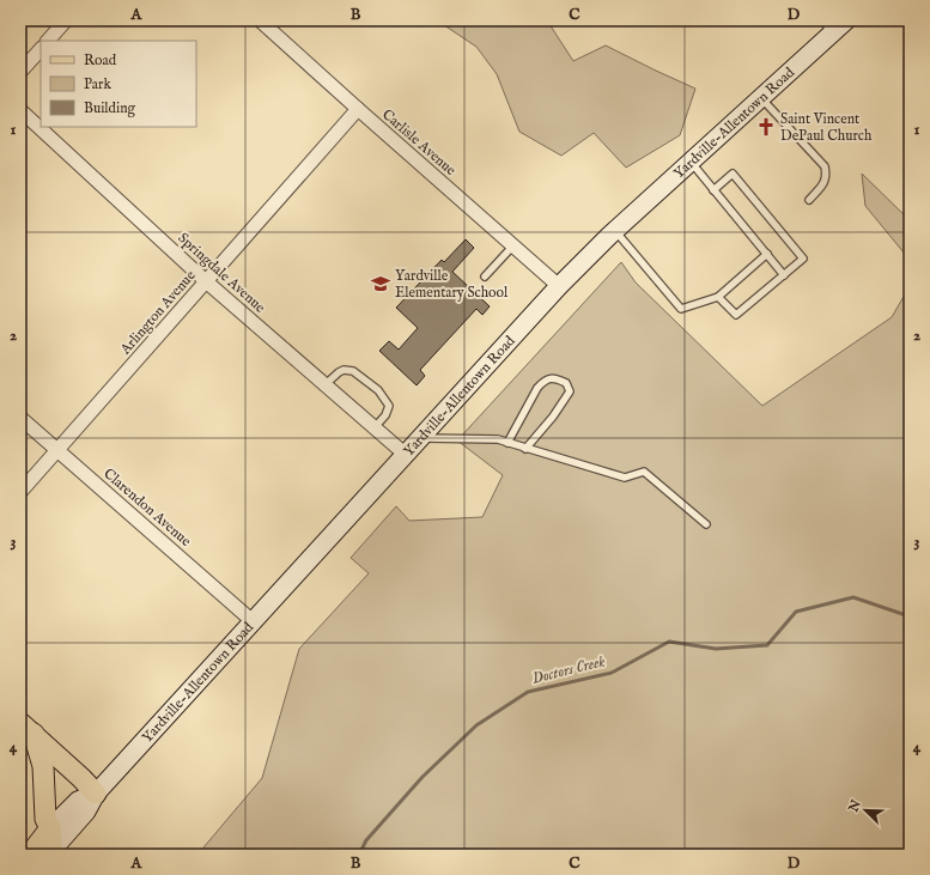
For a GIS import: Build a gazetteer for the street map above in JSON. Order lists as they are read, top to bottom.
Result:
{
  "streets": {
    "main road": ["Yardville-Allentown Road"],
    "street": [
      "Carlisle Avenue",
      "Springdale Avenue",
      "Arlington Avenue",
      "Clarendon Avenue"
    ]
  },
  "crossings": [
    ["Yardville-Allentown Road", "Carlisle Avenue"],
    ["Yardville-Allentown Road", "Springdale Avenue"],
    ["Yardville-Allentown Road", "Clarendon Avenue"],
    ["Carlisle Avenue", "Arlington Avenue"],
    ["Springdale Avenue", "Arlington Avenue"],
    ["Arlington Avenue", "Clarendon Avenue"]
  ],
  "water": ["Doctors Creek"],
  "places": {
    "church": ["Saint Vincent DePaul Church"],
    "school or university": ["Yardville Elementary School"]
  },
  "legend": ["Road", "Park", "Building"],
  "north": "top left",
  "grid": {
    "columns": [
      "A",
      "B",
      "C",
      "D"
    ],
    "rows": [
      "1",
      "2",
      "3",
      "4"
    ]
  }
}
